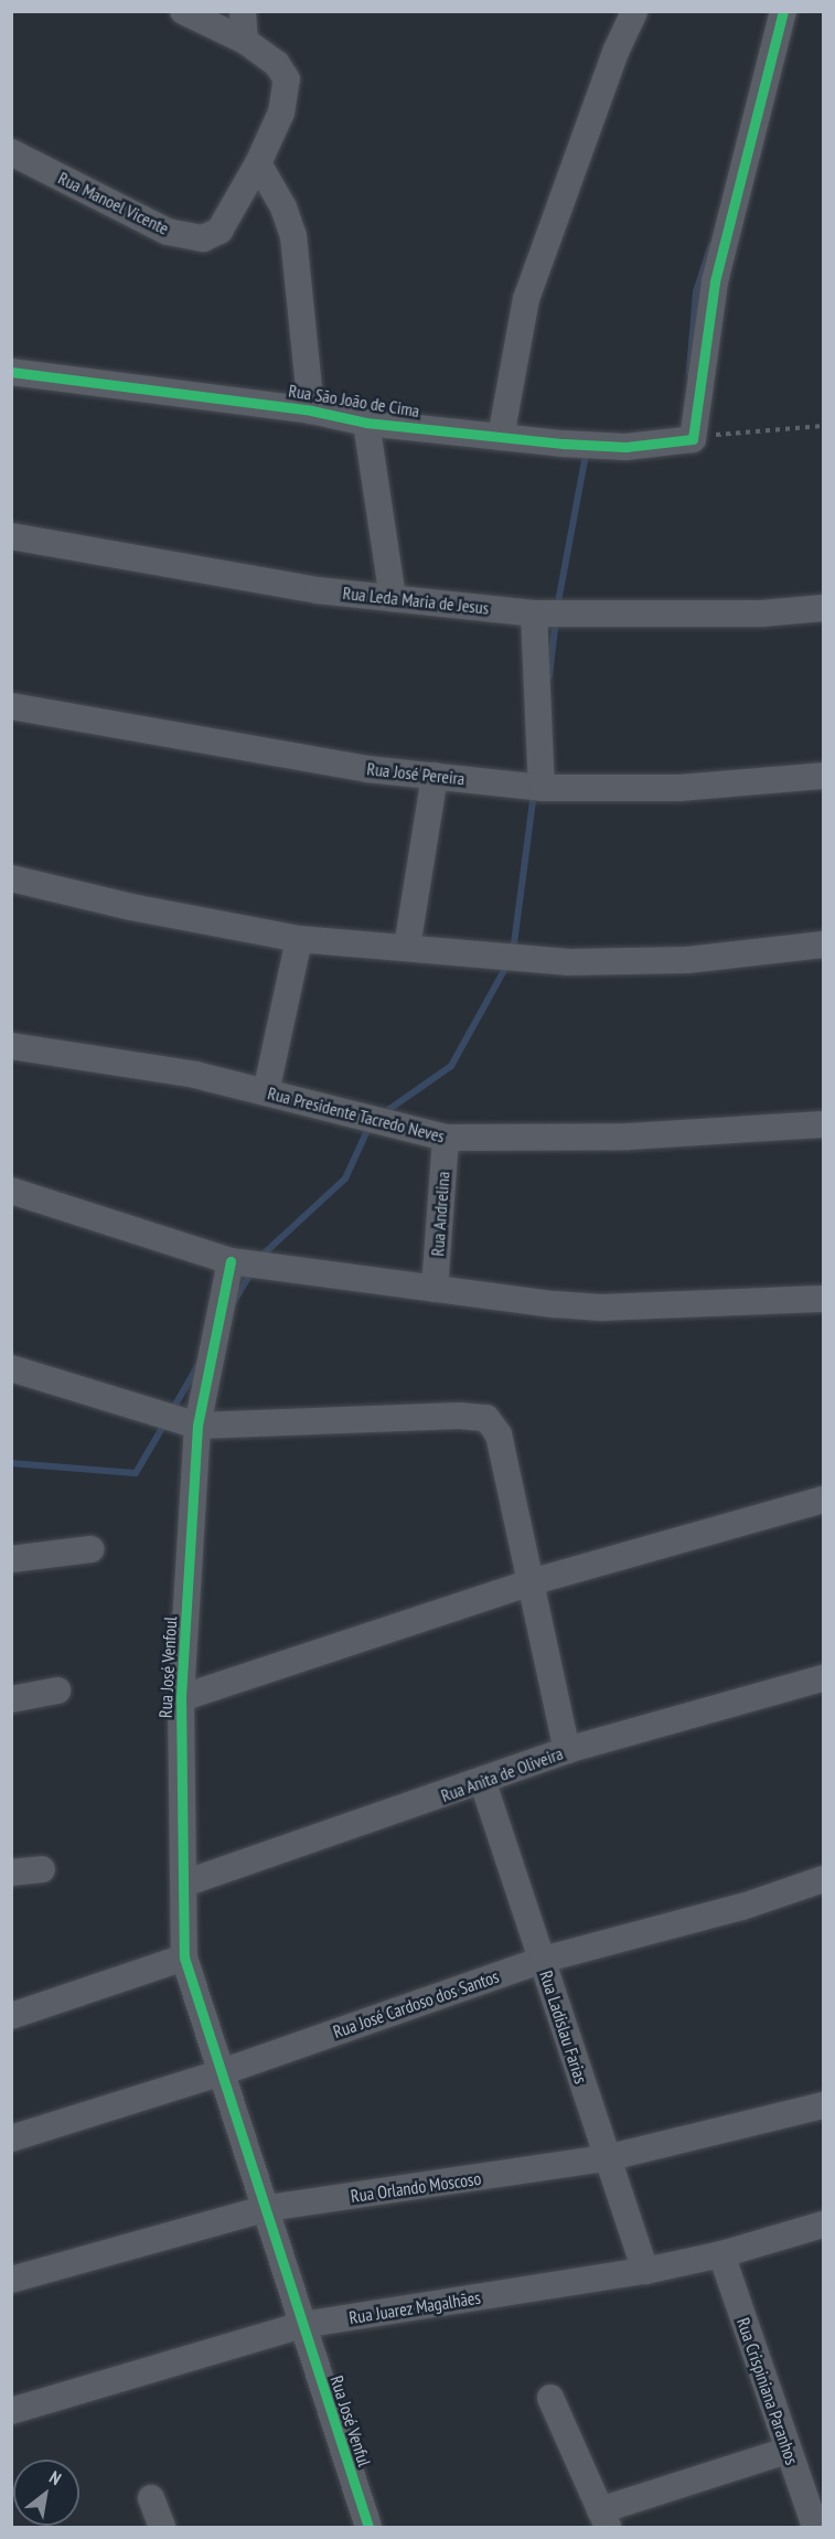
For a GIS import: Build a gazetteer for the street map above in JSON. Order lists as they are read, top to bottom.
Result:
{
  "streets": {
    "street": [
      "Rua Manoel Vicente",
      "Rua São João de Cima",
      "Rua Leda Maria de Jesus",
      "Rua José Pereira",
      "Rua Presidente Tacredo Neves",
      "Rua Andrelina",
      "Rua José Venfoul",
      "Rua Anita de Oliveira",
      "Rua José Cardoso dos Santos",
      "Rua Ladislau Farias",
      "Rua Orlando Moscoso",
      "Rua Juarez Magalhães",
      "Rua Crispiniana Paranhos",
      "Rua José Venful"
    ]
  },
  "crossings": [
    ["Rua Presidente Tacredo Neves", "Rua Andrelina"],
    ["Rua José Venfoul", "Rua Anita de Oliveira"],
    ["Rua José Venfoul", "Rua José Cardoso dos Santos"],
    ["Rua José Venfoul", "Rua Orlando Moscoso"],
    ["Rua José Venfoul", "Rua José Venful"],
    ["Rua Anita de Oliveira", "Rua Ladislau Farias"],
    ["Rua José Cardoso dos Santos", "Rua Ladislau Farias"],
    ["Rua Ladislau Farias", "Rua Orlando Moscoso"],
    ["Rua Ladislau Farias", "Rua Juarez Magalhães"],
    ["Rua Orlando Moscoso", "Rua José Venful"],
    ["Rua Juarez Magalhães", "Rua Crispiniana Paranhos"],
    ["Rua Juarez Magalhães", "Rua José Venful"]
  ],
  "north": "top right"
}
